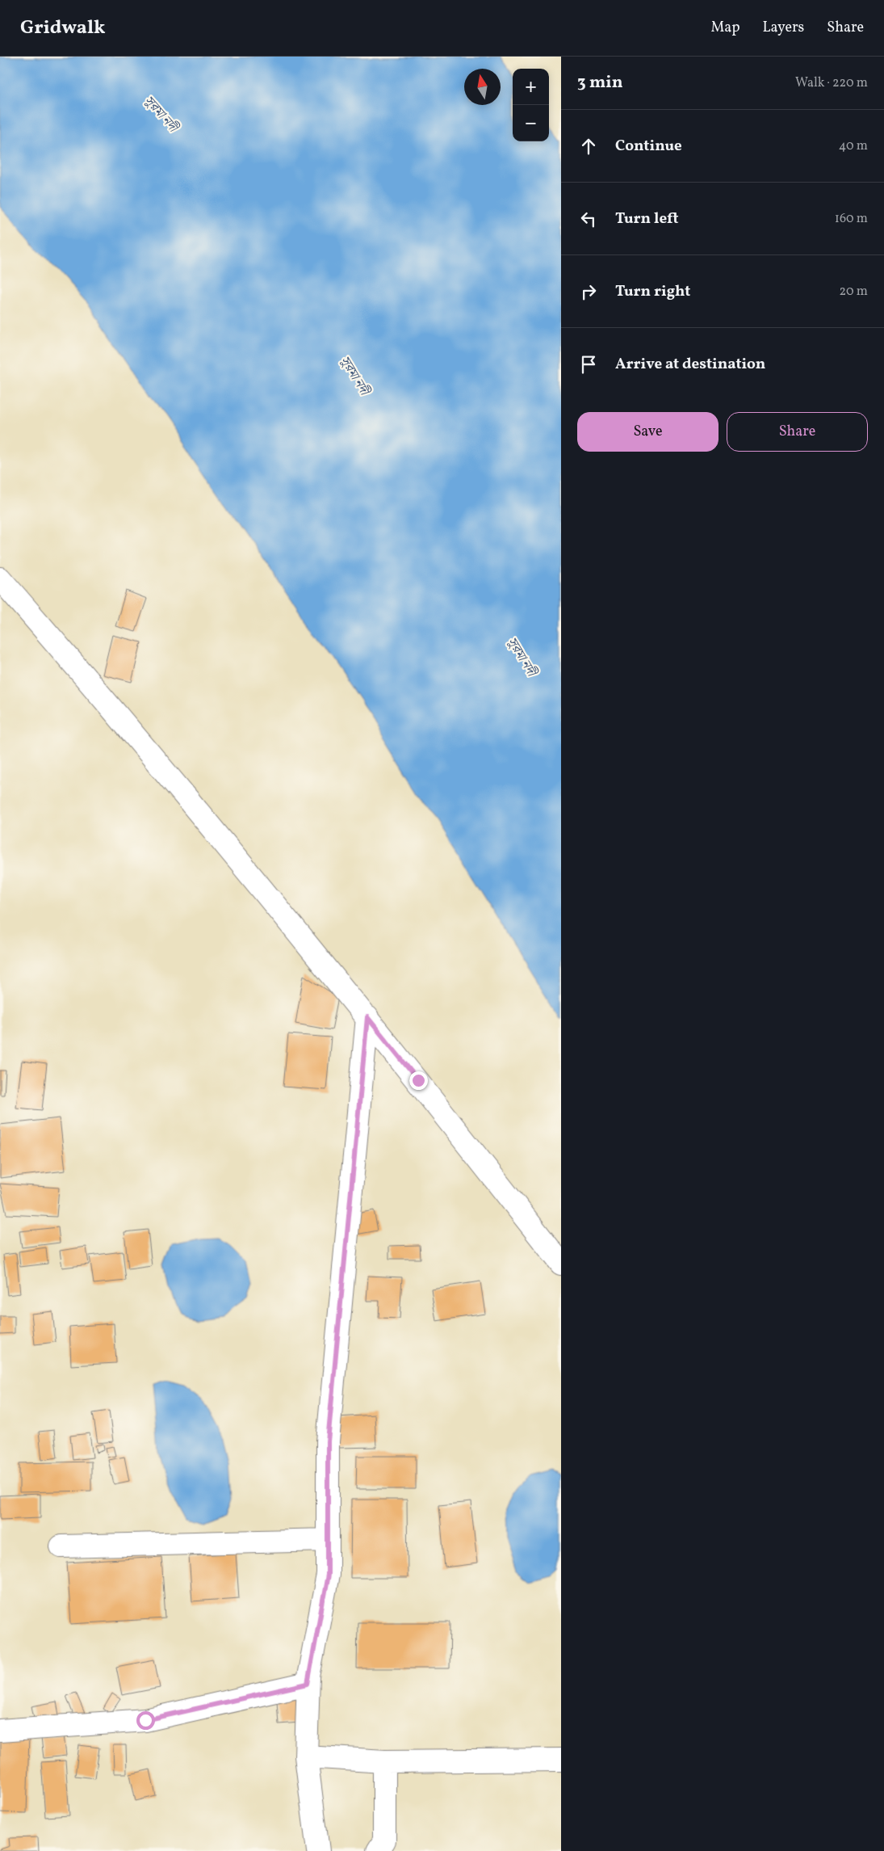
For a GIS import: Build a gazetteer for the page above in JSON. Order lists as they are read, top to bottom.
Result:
{
  "water": ["সুরমা নদী"],
  "north": "top",
  "page": {
    "header": "Gridwalk",
    "nav": ["Map", "Layers", "Share"],
    "heading": ["3 min", "Walk · 220 m"],
    "map_buttons": ["+", "−"],
    "list": [
      ["Continue", "40 m"],
      ["Turn left", "160 m"],
      ["Turn right", "20 m"],
      "Arrive at destination"
    ],
    "buttons": ["Save", "Share"]
  }
}
